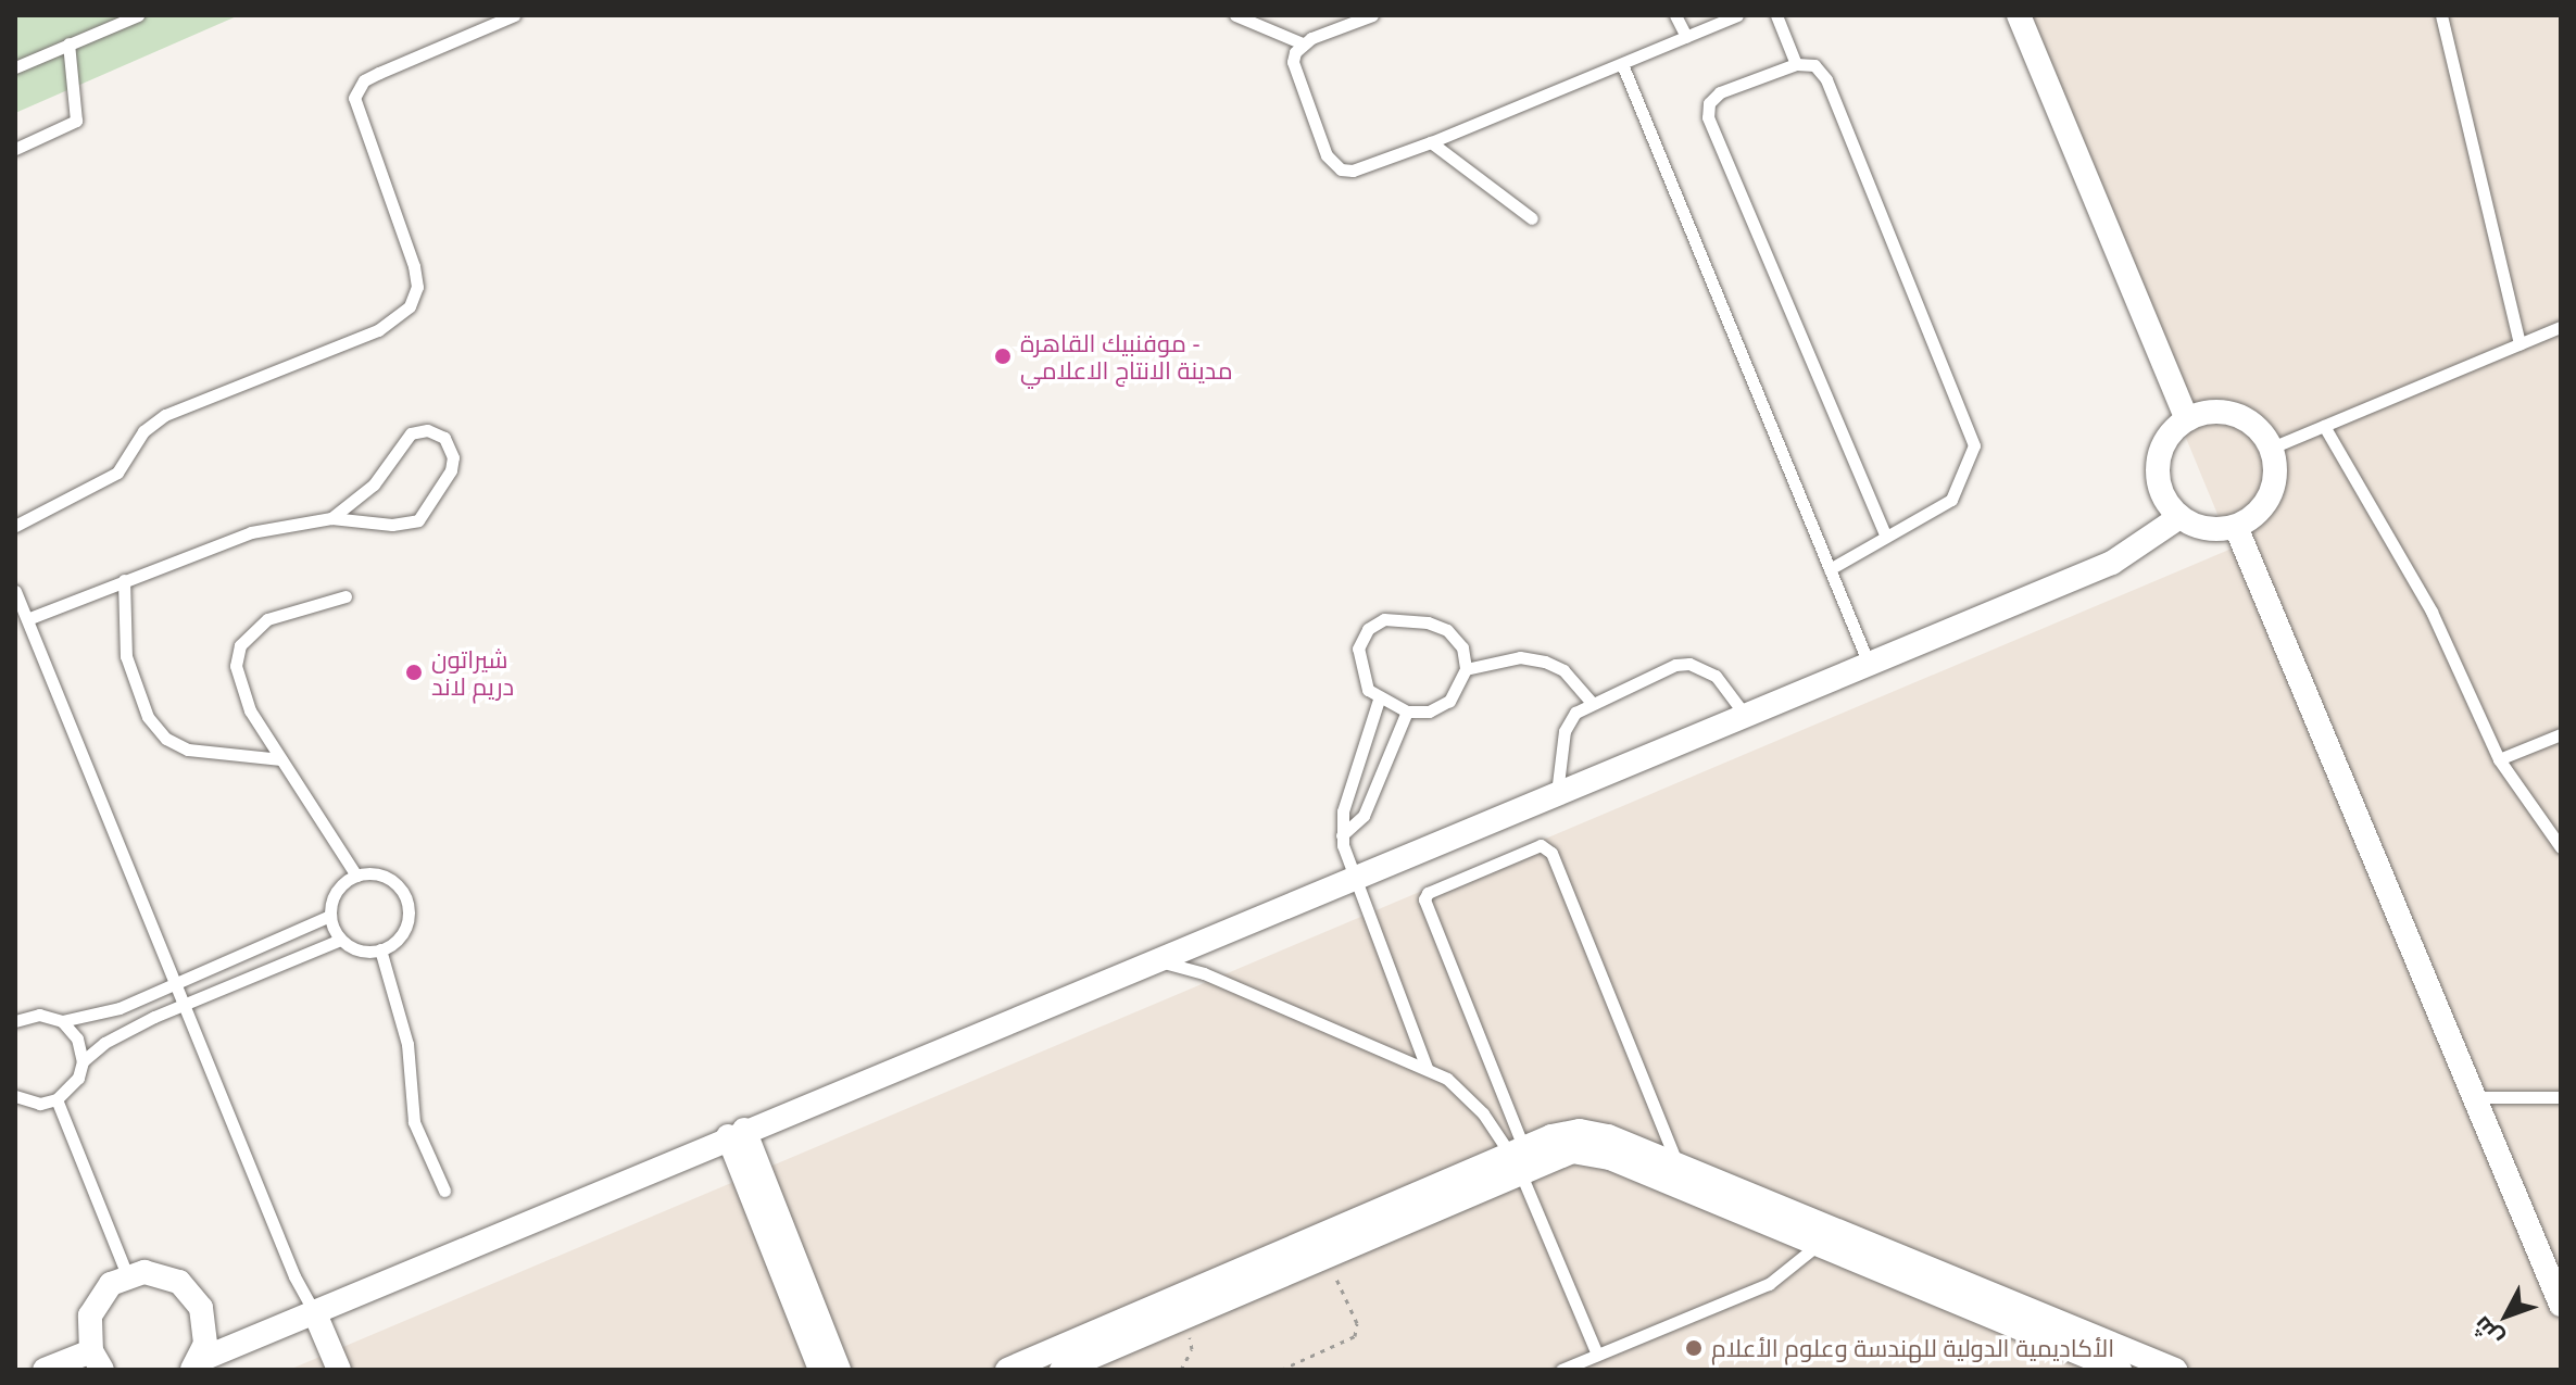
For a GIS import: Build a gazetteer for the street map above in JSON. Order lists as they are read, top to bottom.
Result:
{
  "places": ["موفنبيك القاهرة - مدينة الانتاج الاعلامي", "شيراتون دريم لاند", "الأكاديمية الدولية للهندسة وعلوم الأعلام"],
  "north": "bottom left"
}
